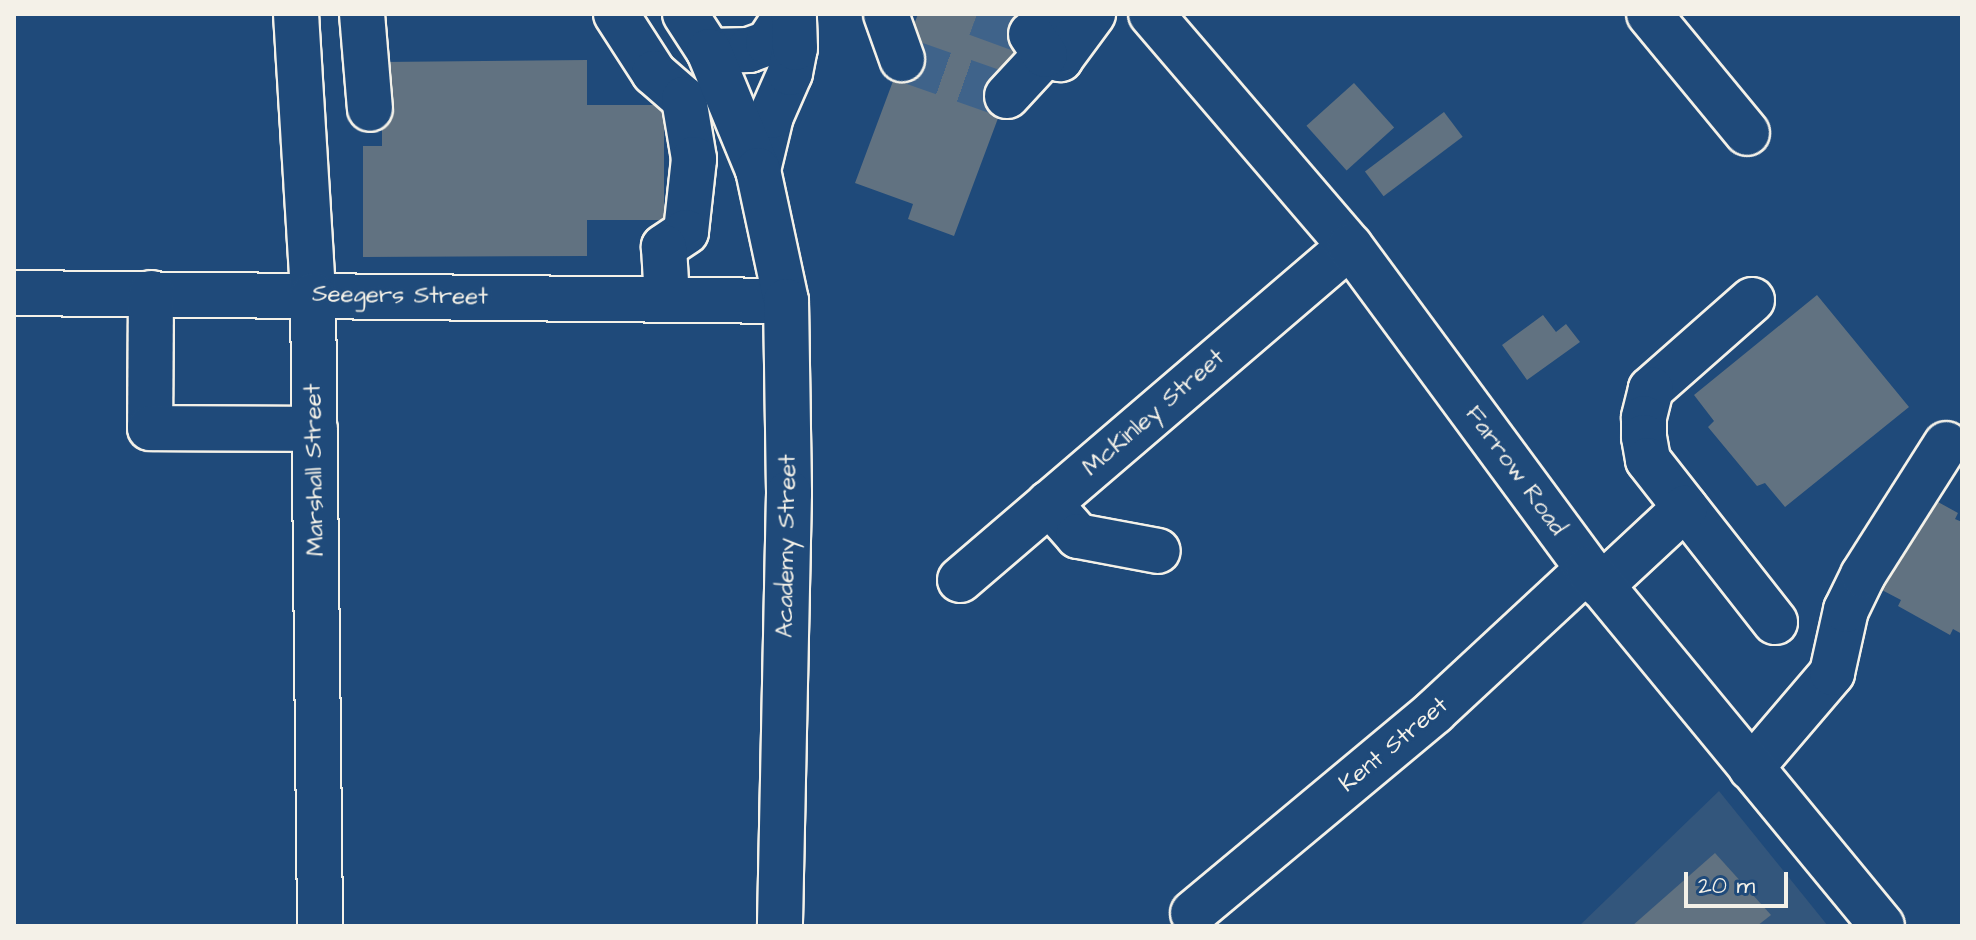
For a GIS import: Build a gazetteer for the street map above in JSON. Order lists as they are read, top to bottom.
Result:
{
  "streets": {
    "main road": [
      "Seegers Street",
      "McKinley Street",
      "Marshall Street",
      "Farrow Road",
      "Academy Street",
      "Kent Street"
    ]
  },
  "crossings": [
    ["Seegers Street", "Marshall Street"],
    ["Seegers Street", "Academy Street"],
    ["McKinley Street", "Farrow Road"],
    ["Farrow Road", "Kent Street"]
  ],
  "scale_bar": "20 m"
}
